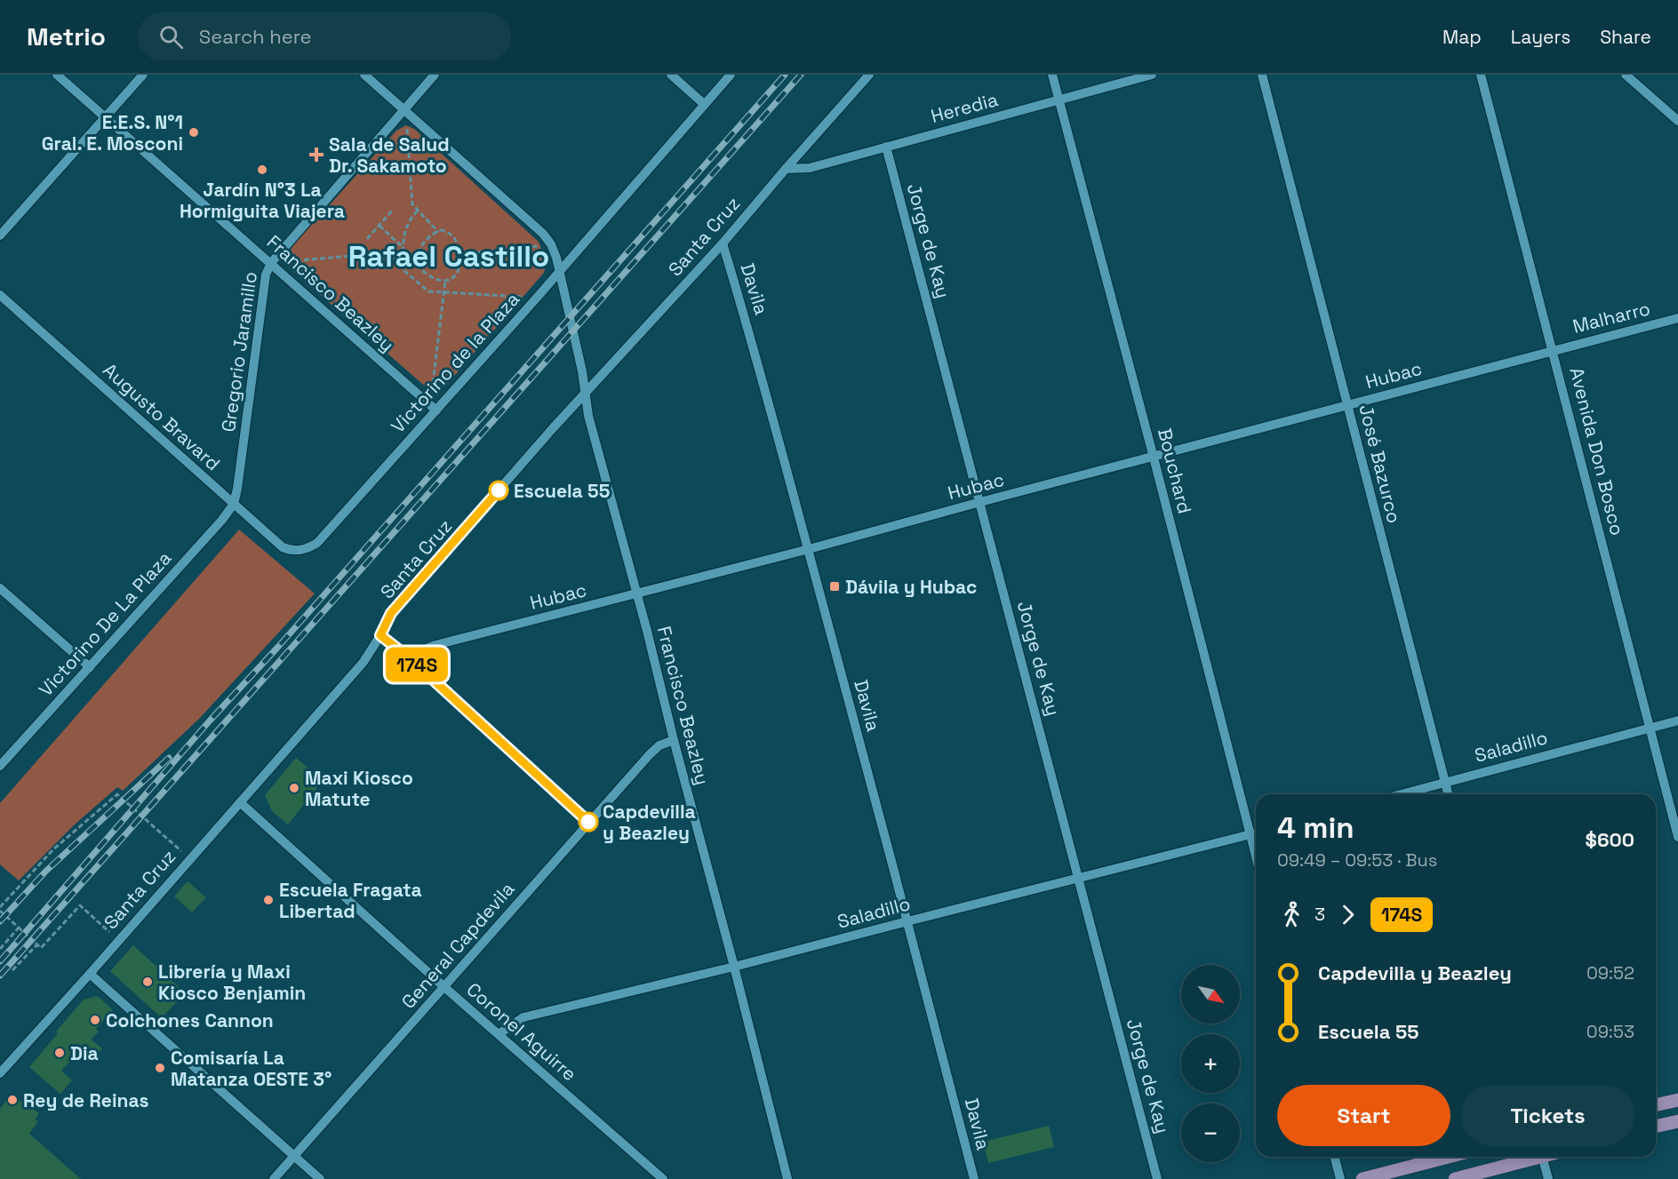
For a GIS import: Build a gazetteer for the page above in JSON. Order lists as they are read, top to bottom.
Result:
{
  "streets": {
    "street": [
      "Heredia",
      "Santa Cruz",
      "Jorge de Kay",
      "Davila",
      "Francisco Beazley",
      "Malharro",
      "Gregorio Jaramillo",
      "Victorino de la Plaza",
      "Hubac",
      "Augusto Bravard",
      "Avenida Don Bosco",
      "José Bazurco",
      "Bouchard",
      "Victorino De La Plaza",
      "Saladillo",
      "General Capdevila",
      "Coronel Aguirre"
    ]
  },
  "crossings": [
    ["Heredia", "Santa Cruz"],
    ["Heredia", "Jorge de Kay"],
    ["Heredia", "Bouchard"],
    ["Santa Cruz", "Davila"],
    ["Santa Cruz", "Francisco Beazley"],
    ["Santa Cruz", "Coronel Aguirre"],
    ["Jorge de Kay", "Hubac"],
    ["Jorge de Kay", "Saladillo"],
    ["Davila", "Hubac"],
    ["Davila", "Saladillo"],
    ["Francisco Beazley", "Gregorio Jaramillo"],
    ["Francisco Beazley", "Victorino de la Plaza"],
    ["Francisco Beazley", "Hubac"],
    ["Francisco Beazley", "Saladillo"],
    ["Francisco Beazley", "General Capdevila"],
    ["Malharro", "Hubac"],
    ["Malharro", "Avenida Don Bosco"],
    ["Gregorio Jaramillo", "Augusto Bravard"],
    ["Gregorio Jaramillo", "Victorino De La Plaza"],
    ["Victorino de la Plaza", "Augusto Bravard"],
    ["Hubac", "Avenida Don Bosco"],
    ["Hubac", "José Bazurco"],
    ["Hubac", "Bouchard"],
    ["Augusto Bravard", "Victorino De La Plaza"],
    ["Avenida Don Bosco", "Saladillo"],
    ["José Bazurco", "Saladillo"],
    ["Bouchard", "Saladillo"],
    ["Saladillo", "Coronel Aguirre"],
    ["General Capdevila", "Coronel Aguirre"]
  ],
  "districts": ["Rafael Castillo"],
  "places": {
    "other": [
      "E.E.S. N°1 Gral. E. Mosconi",
      "Jardín N°3 La Hormiguita Viajera",
      "Escuela 55",
      "Maxi Kiosco Matute",
      "Capdevilla y Beazley",
      "Escuela Fragata Libertad",
      "Librería y Maxi Kiosco Benjamin",
      "Colchones Cannon",
      "Dia",
      "Comisaría La Matanza OESTE 3°",
      "Rey de Reinas"
    ],
    "health": ["Sala de Salud Dr. Sakamoto"],
    "transit": ["Dávila y Hubac"]
  },
  "lines": ["bus line 174S"],
  "north": "bottom right",
  "page": {
    "header": "Metrio",
    "search": "Search here",
    "nav": ["Map", "Layers", "Share"],
    "on_map": "174S",
    "heading": ["4 min", "09:49 – 09:53 · Bus", "$600"],
    "legs": ["3", "174S"],
    "list": [
      {
        "name": "Capdevilla y Beazley",
        "value": "09:52"
      },
      {
        "name": "Escuela 55",
        "value": "09:53"
      }
    ],
    "map_buttons": ["+", "−"],
    "buttons": ["Start", "Tickets"]
  }
}
